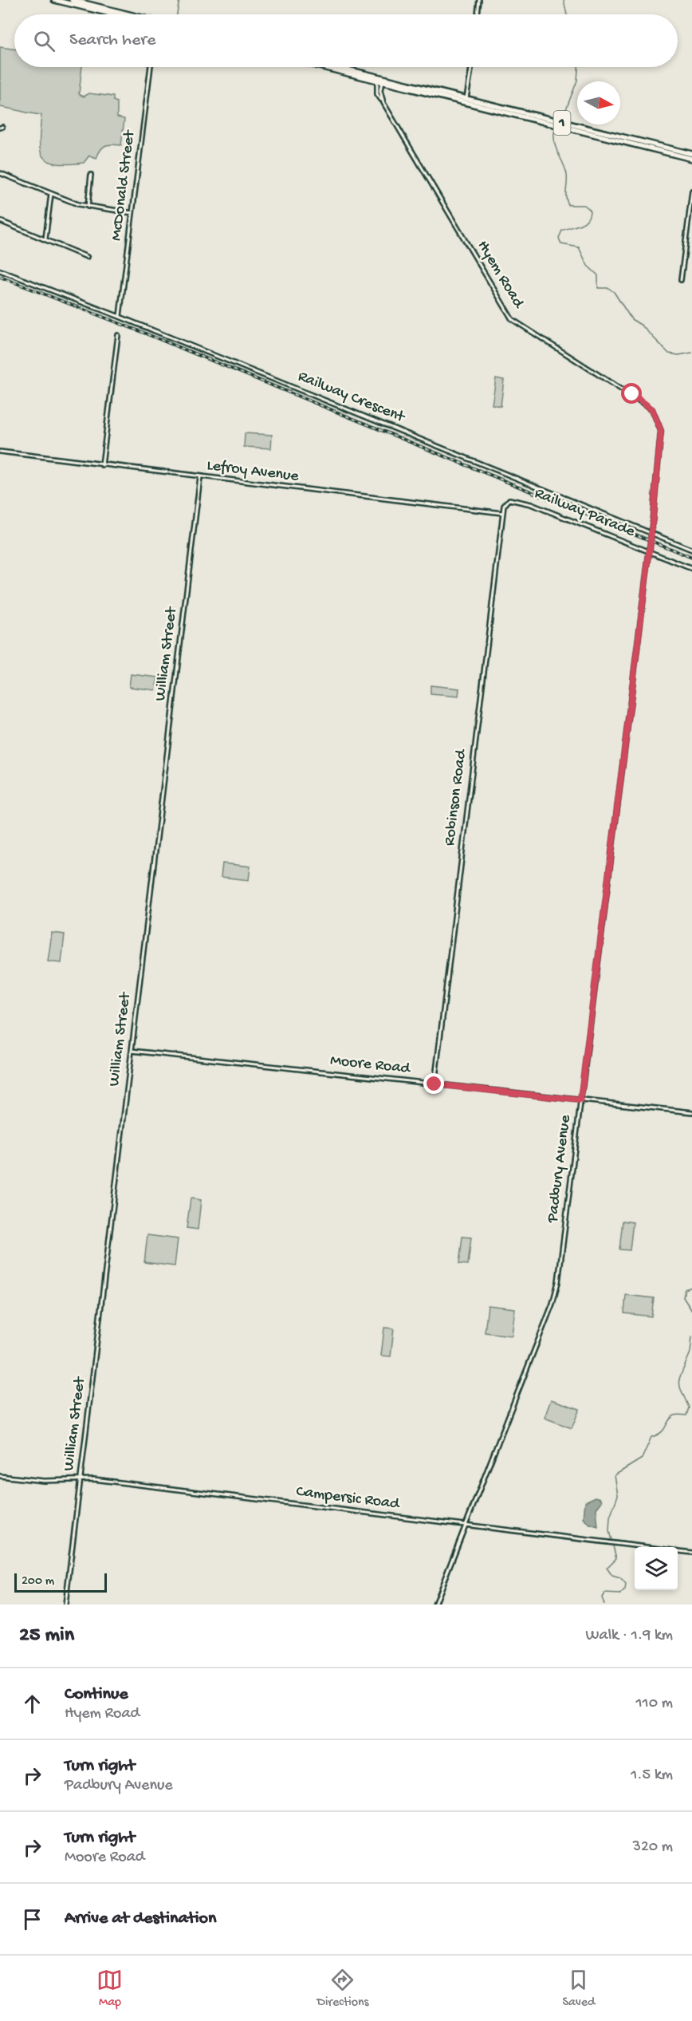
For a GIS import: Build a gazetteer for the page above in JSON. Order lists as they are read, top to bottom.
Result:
{
  "streets": {
    "highway": ["1"],
    "street": [
      "McDonald Street",
      "Hyem Road",
      "Railway Crescent",
      "Lefroy Avenue",
      "Railway Parade",
      "William Street",
      "Robinson Road",
      "Moore Road",
      "Padbury Avenue",
      "Campersic Road"
    ]
  },
  "crossings": [
    ["1", "Hyem Road"],
    ["McDonald Street", "Railway Crescent"],
    ["Hyem Road", "Padbury Avenue"],
    ["Railway Crescent", "Padbury Avenue"],
    ["Lefroy Avenue", "Railway Parade"],
    ["Lefroy Avenue", "William Street"],
    ["Lefroy Avenue", "Robinson Road"],
    ["Railway Parade", "Robinson Road"],
    ["Railway Parade", "Padbury Avenue"],
    ["William Street", "Moore Road"],
    ["William Street", "Campersic Road"],
    ["Robinson Road", "Moore Road"],
    ["Moore Road", "Padbury Avenue"],
    ["Padbury Avenue", "Campersic Road"]
  ],
  "scale_bar": "200 m",
  "north": "right",
  "page": {
    "search": "Search here",
    "scale": "200 m",
    "heading": ["25 min", "Walk · 1.9 km"],
    "list": [
      ["Continue", "Hyem Road", "110 m"],
      ["Turn right", "Padbury Avenue", "1.5 km"],
      ["Turn right", "Moore Road", "320 m"],
      "Arrive at destination"
    ],
    "nav": ["Map", "Directions", "Saved"]
  }
}
